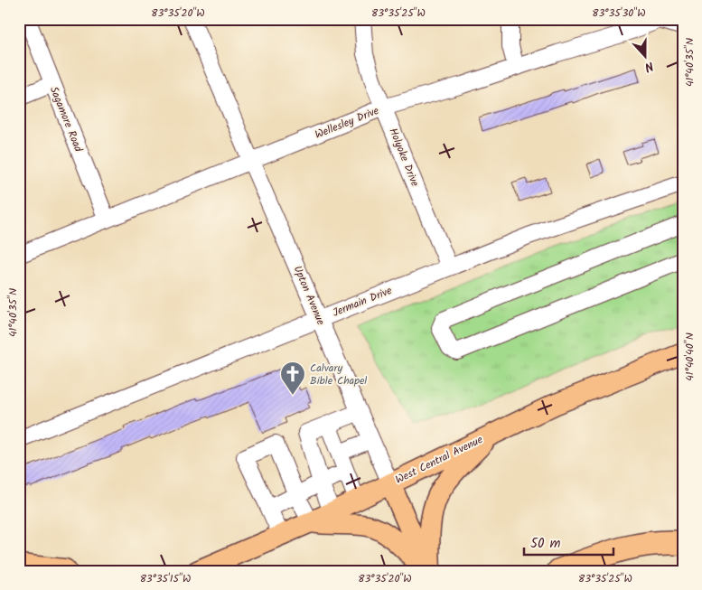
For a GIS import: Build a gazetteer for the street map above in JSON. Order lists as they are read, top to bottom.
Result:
{
  "streets": {
    "main road": ["Upton Avenue", "West Central Avenue"],
    "street": [
      "Sagamore Road",
      "Wellesley Drive",
      "Holyoke Drive",
      "Jermain Drive"
    ]
  },
  "crossings": [
    ["Sagamore Road", "Wellesley Drive"],
    ["Wellesley Drive", "Holyoke Drive"],
    ["Wellesley Drive", "Upton Avenue"],
    ["Holyoke Drive", "Jermain Drive"],
    ["Upton Avenue", "Jermain Drive"],
    ["Upton Avenue", "West Central Avenue"]
  ],
  "places": {
    "church": ["Calvary Bible Chapel"]
  },
  "scale_bar": "50 m",
  "north": "bottom",
  "coordinates": [
    "83°35'20\"W",
    "83°35'25\"W",
    "83°35'30\"W",
    "41°40'35\"N",
    "41°40'40\"N",
    "83°35'15\"W"
  ]
}
